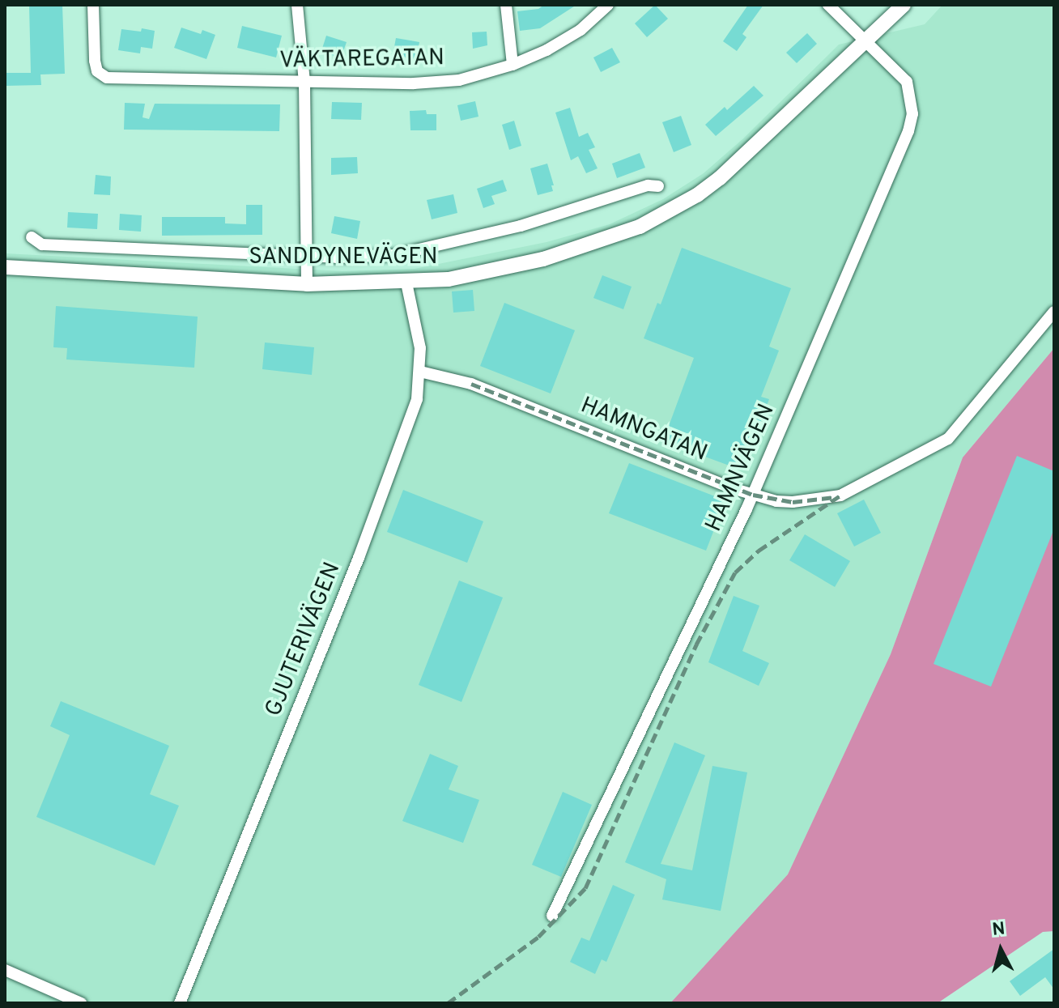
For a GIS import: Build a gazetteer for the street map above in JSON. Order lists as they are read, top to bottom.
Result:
{
  "streets": {
    "street": [
      "VÄKTAREGATAN",
      "SANDDYNEVÄGEN",
      "HAMNGATAN",
      "HAMNVÄGEN",
      "GJUTERIVÄGEN"
    ]
  },
  "crossings": [
    ["SANDDYNEVÄGEN", "HAMNVÄGEN"],
    ["SANDDYNEVÄGEN", "GJUTERIVÄGEN"],
    ["HAMNGATAN", "HAMNVÄGEN"],
    ["HAMNGATAN", "GJUTERIVÄGEN"]
  ],
  "north": "top"
}
